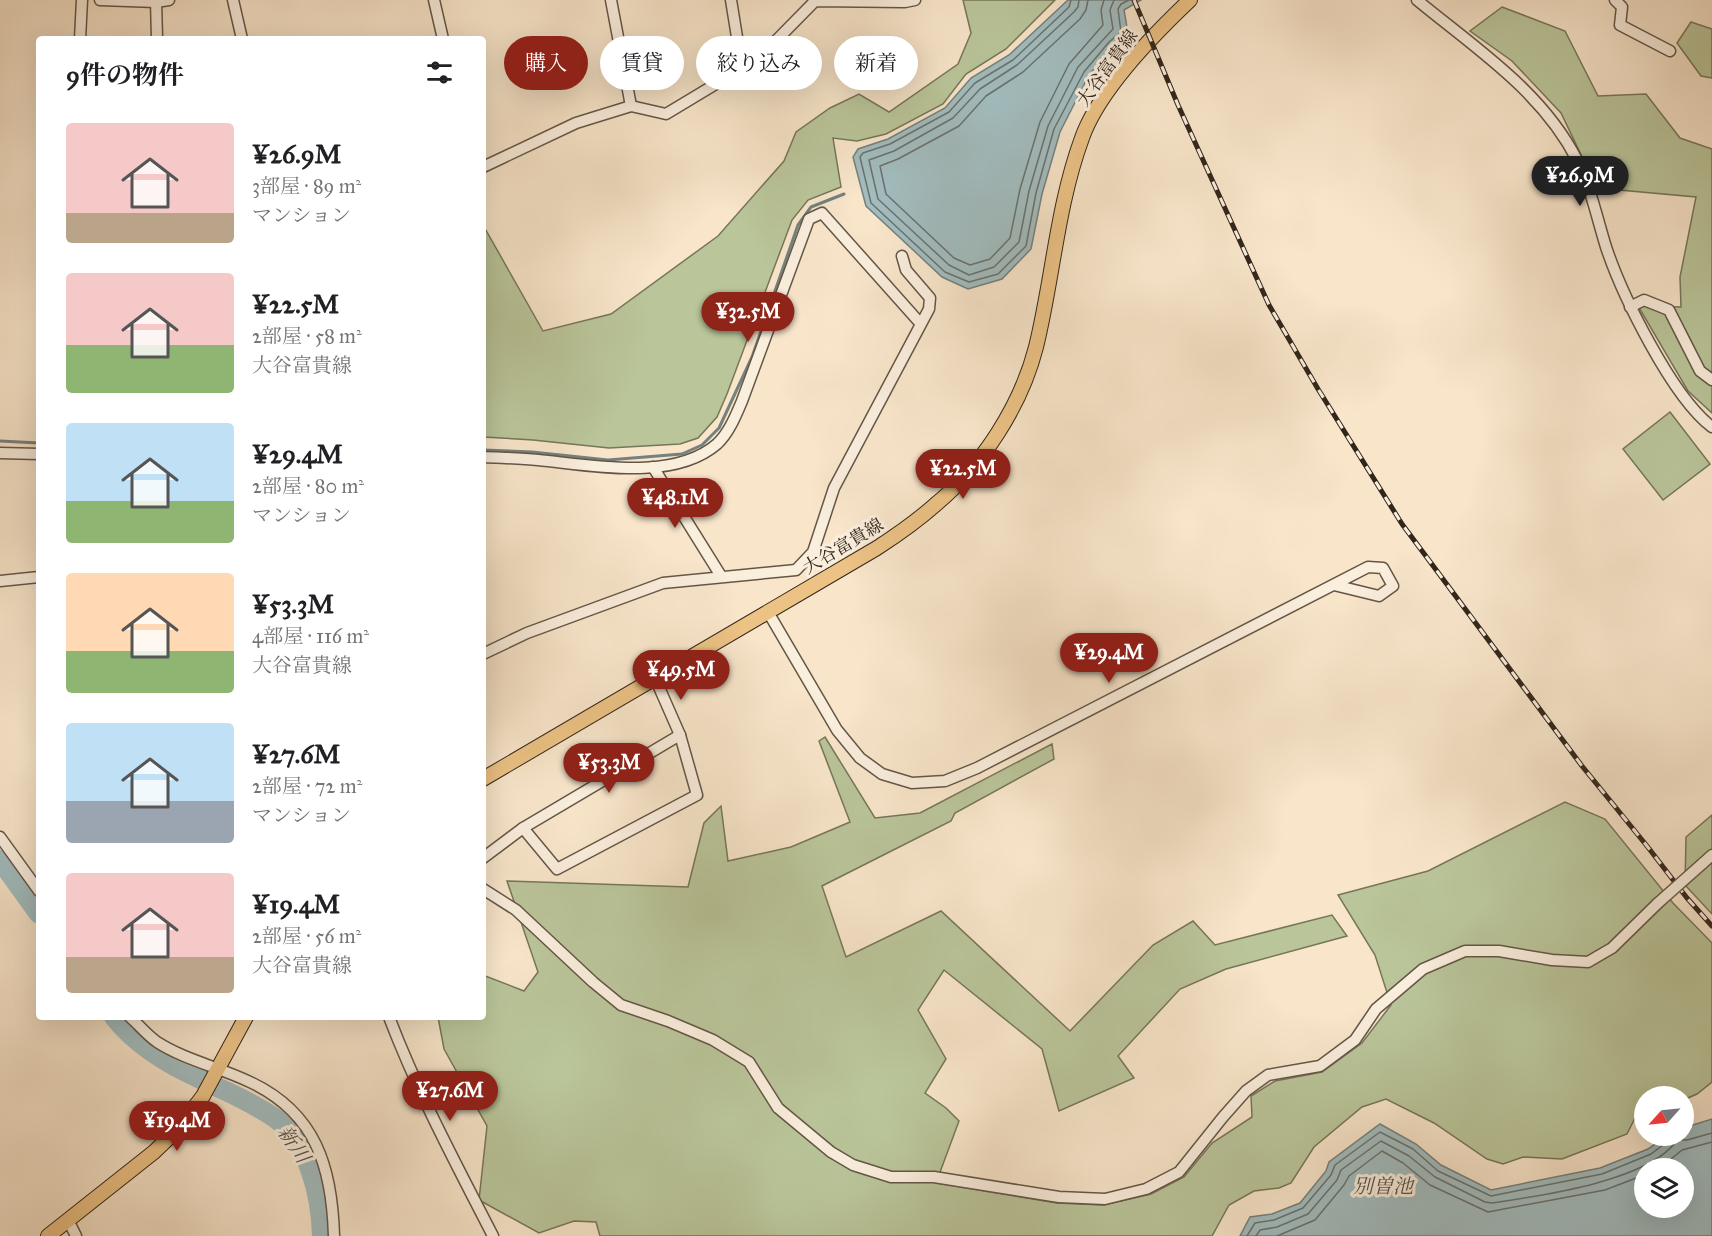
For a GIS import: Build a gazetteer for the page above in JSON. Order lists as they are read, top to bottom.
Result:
{
  "streets": {
    "main road": ["大谷富貴線"]
  },
  "water": ["新川", "別曽池"],
  "north": "bottom left",
  "page": {
    "chip": [
      "購入",
      "賃貸",
      "絞り込み",
      "新着"
    ],
    "heading": "9件の物件",
    "list": [
      {
        "name": "¥26.9M",
        "note": "3部屋 · 89 m² · マンション"
      },
      {
        "name": "¥22.5M",
        "note": "2部屋 · 58 m² · 大谷富貴線"
      },
      {
        "name": "¥29.4M",
        "note": "2部屋 · 80 m² · マンション"
      },
      {
        "name": "¥53.3M",
        "note": "4部屋 · 116 m² · 大谷富貴線"
      },
      {
        "name": "¥27.6M",
        "note": "2部屋 · 72 m² · マンション"
      },
      {
        "name": "¥19.4M",
        "note": "2部屋 · 56 m² · 大谷富貴線"
      }
    ],
    "price": [
      "¥26.9M",
      "¥32.5M",
      "¥22.5M",
      "¥48.1M",
      "¥29.4M",
      "¥49.5M",
      "¥53.3M",
      "¥27.6M",
      "¥19.4M"
    ]
  }
}
